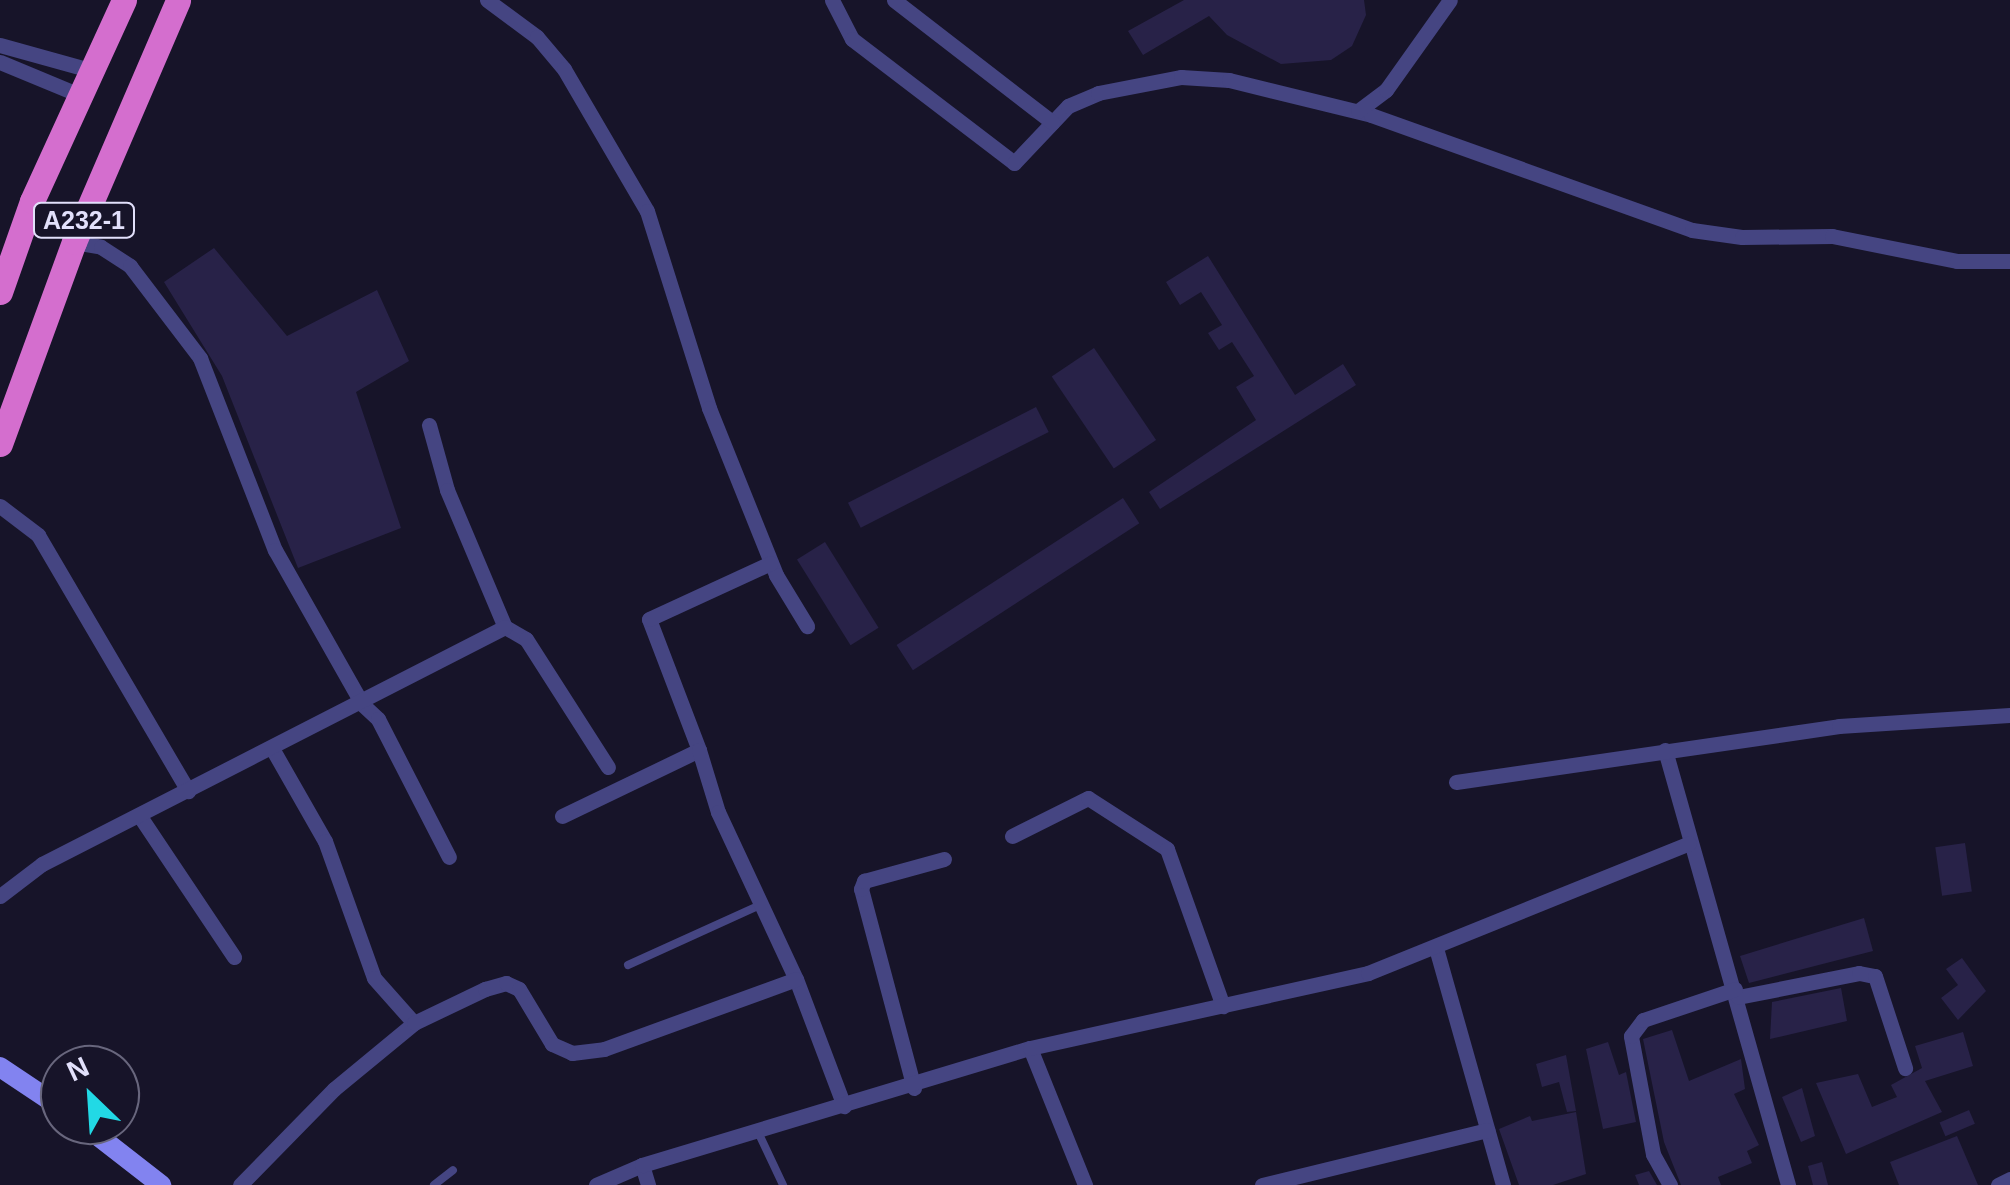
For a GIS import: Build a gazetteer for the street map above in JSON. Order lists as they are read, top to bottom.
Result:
{
  "streets": {
    "highway": ["A232-1"]
  },
  "north": "top left"
}
